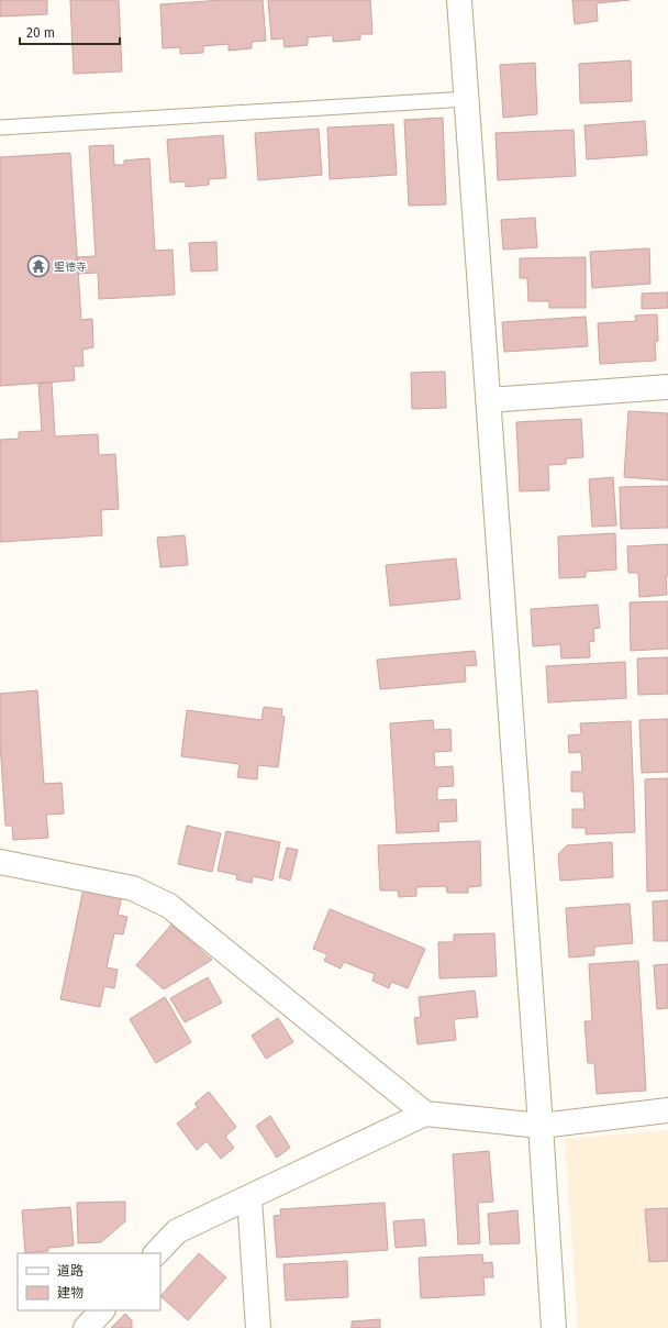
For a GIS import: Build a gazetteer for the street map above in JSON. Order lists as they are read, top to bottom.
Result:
{
  "places": {
    "temple": ["聖徳寺"]
  },
  "legend": ["道路", "建物"],
  "scale_bar": "20 m"
}
